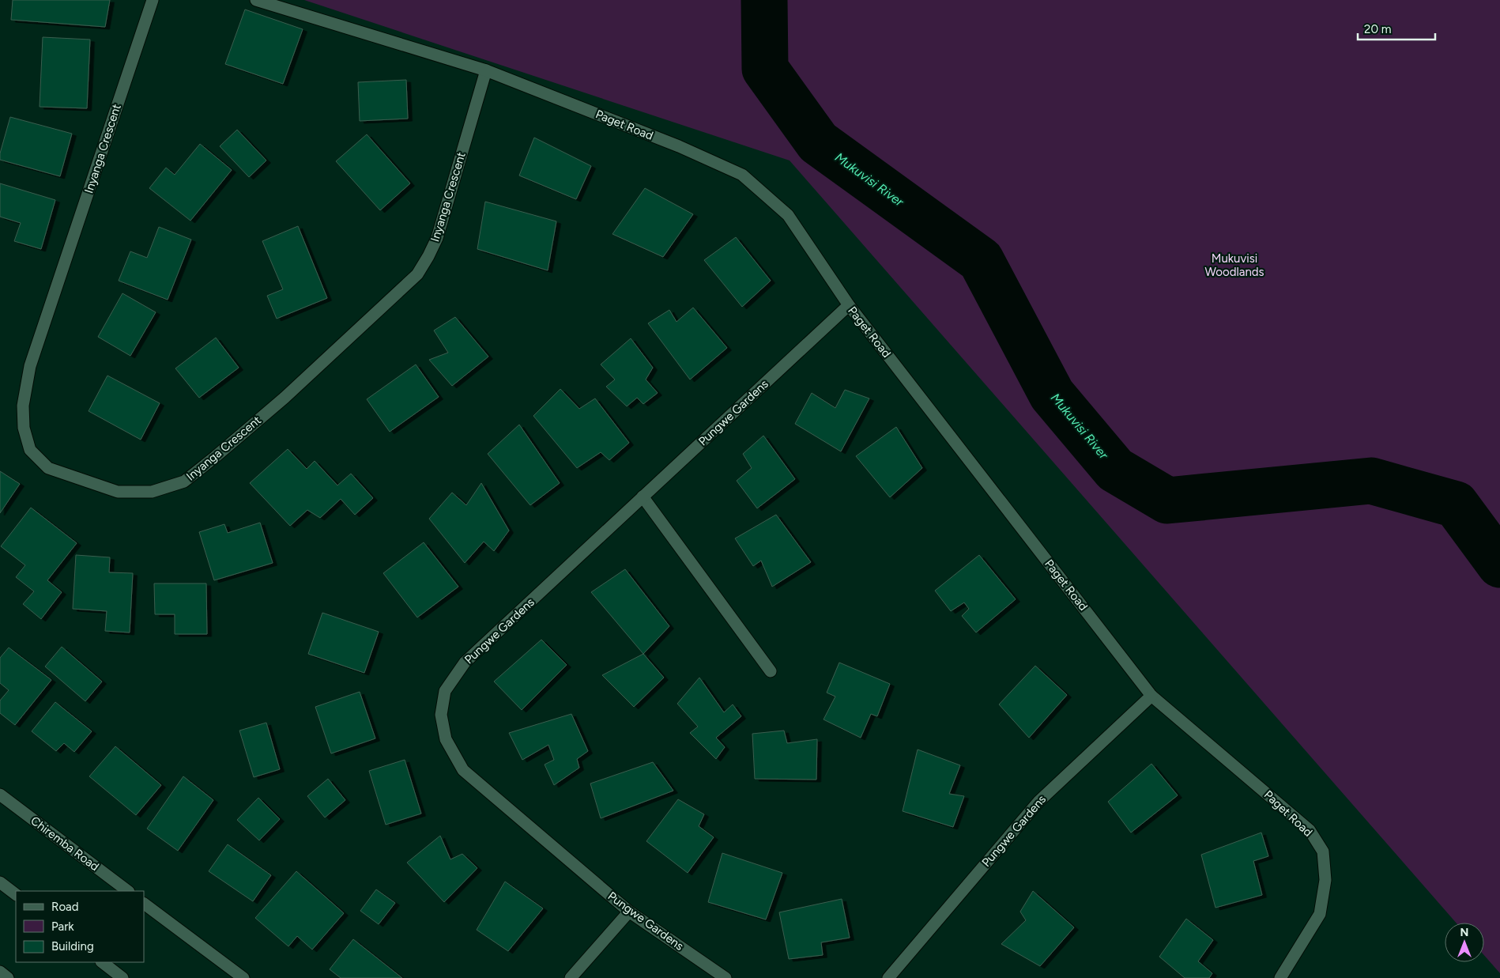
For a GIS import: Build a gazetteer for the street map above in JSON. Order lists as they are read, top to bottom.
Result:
{
  "streets": {
    "street": [
      "Paget Road",
      "Inyanga Crescent",
      "Pungwe Gardens",
      "Chiremba Road"
    ]
  },
  "crossings": [
    ["Paget Road", "Inyanga Crescent"],
    ["Paget Road", "Pungwe Gardens"]
  ],
  "water": ["Mukuvisi River"],
  "parks": ["Mukuvisi Woodlands"],
  "legend": ["Road", "Park", "Building"],
  "scale_bar": "20 m",
  "north": "top"
}
